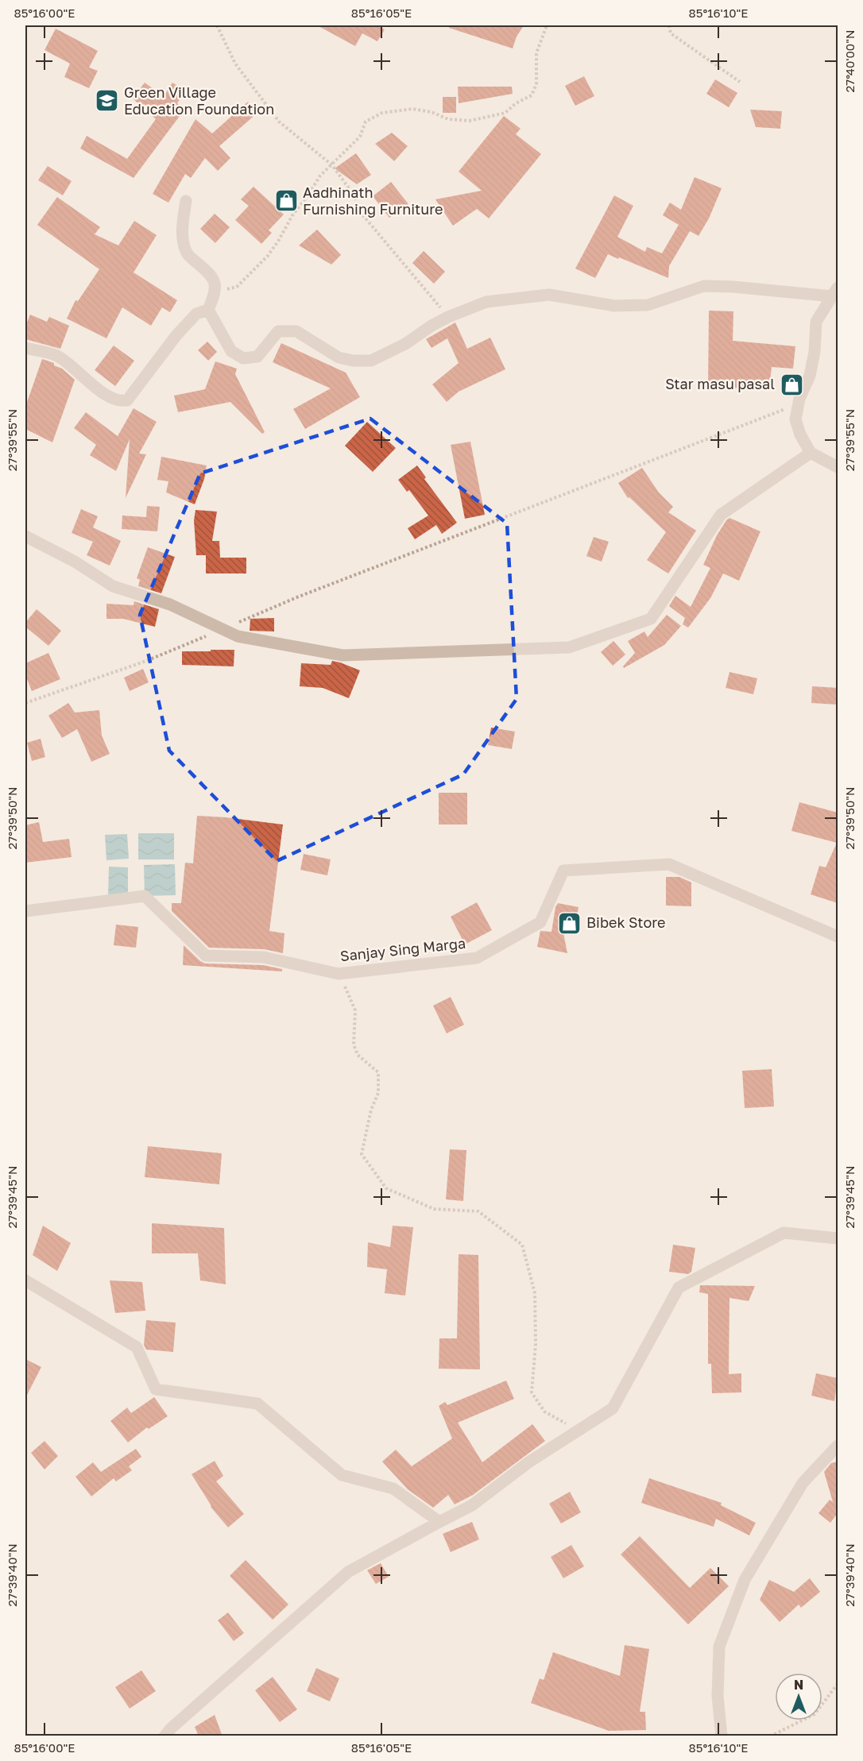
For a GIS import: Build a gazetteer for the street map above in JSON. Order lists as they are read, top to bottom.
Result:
{
  "streets": {
    "street": ["Sanjay Sing Marga"]
  },
  "places": {
    "school or university": ["Green Village Education Foundation"],
    "shop": ["Aadhinath Furnishing Furniture", "Star masu pasal", "Bibek Store"]
  },
  "north": "top",
  "coordinates": [
    "85°16'00\"E",
    "85°16'05\"E",
    "85°16'10\"E",
    "27°40'00\"N",
    "27°39'55\"N",
    "27°39'50\"N",
    "27°39'45\"N",
    "27°39'40\"N"
  ]
}
